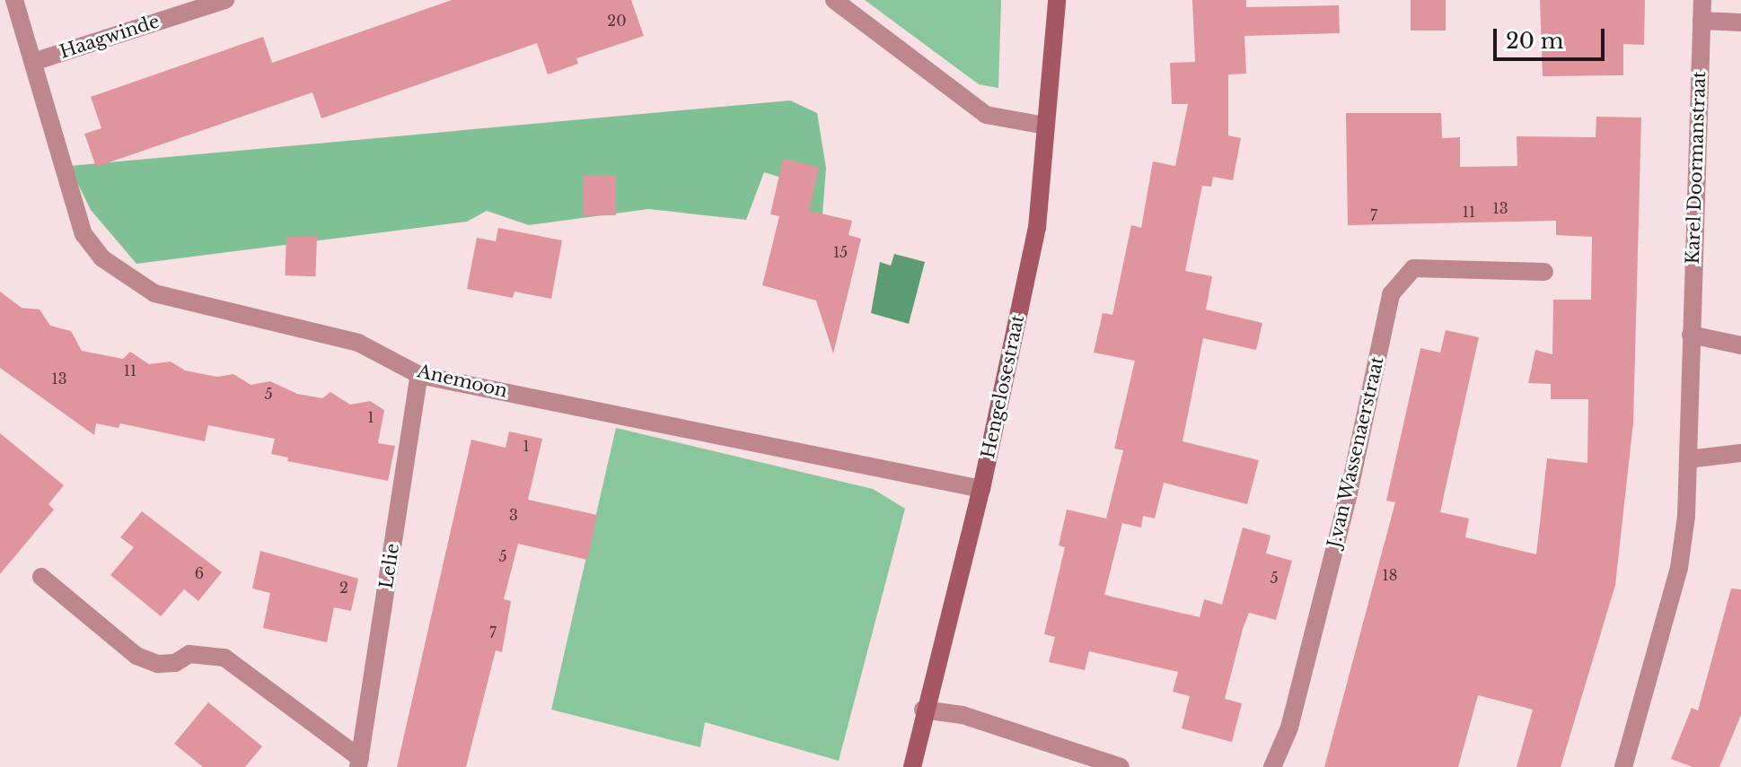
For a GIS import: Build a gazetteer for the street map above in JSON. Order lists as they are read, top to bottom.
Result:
{
  "streets": {
    "main road": ["Hengelosestraat"],
    "street": [
      "Haagwinde",
      "Karel Doormanstraat",
      "Anemoon",
      "J.van Wassenaerstraat",
      "Lelie"
    ]
  },
  "crossings": [
    ["Haagwinde", "Anemoon"],
    ["Anemoon", "Hengelosestraat"],
    ["Anemoon", "Lelie"]
  ],
  "house_numbers": [
    "20",
    "13",
    "11",
    "7",
    "15",
    "11",
    "13",
    "5",
    "1",
    "1",
    "3",
    "5",
    "6",
    "18",
    "5",
    "2",
    "7"
  ],
  "scale_bar": "20 m"
}
